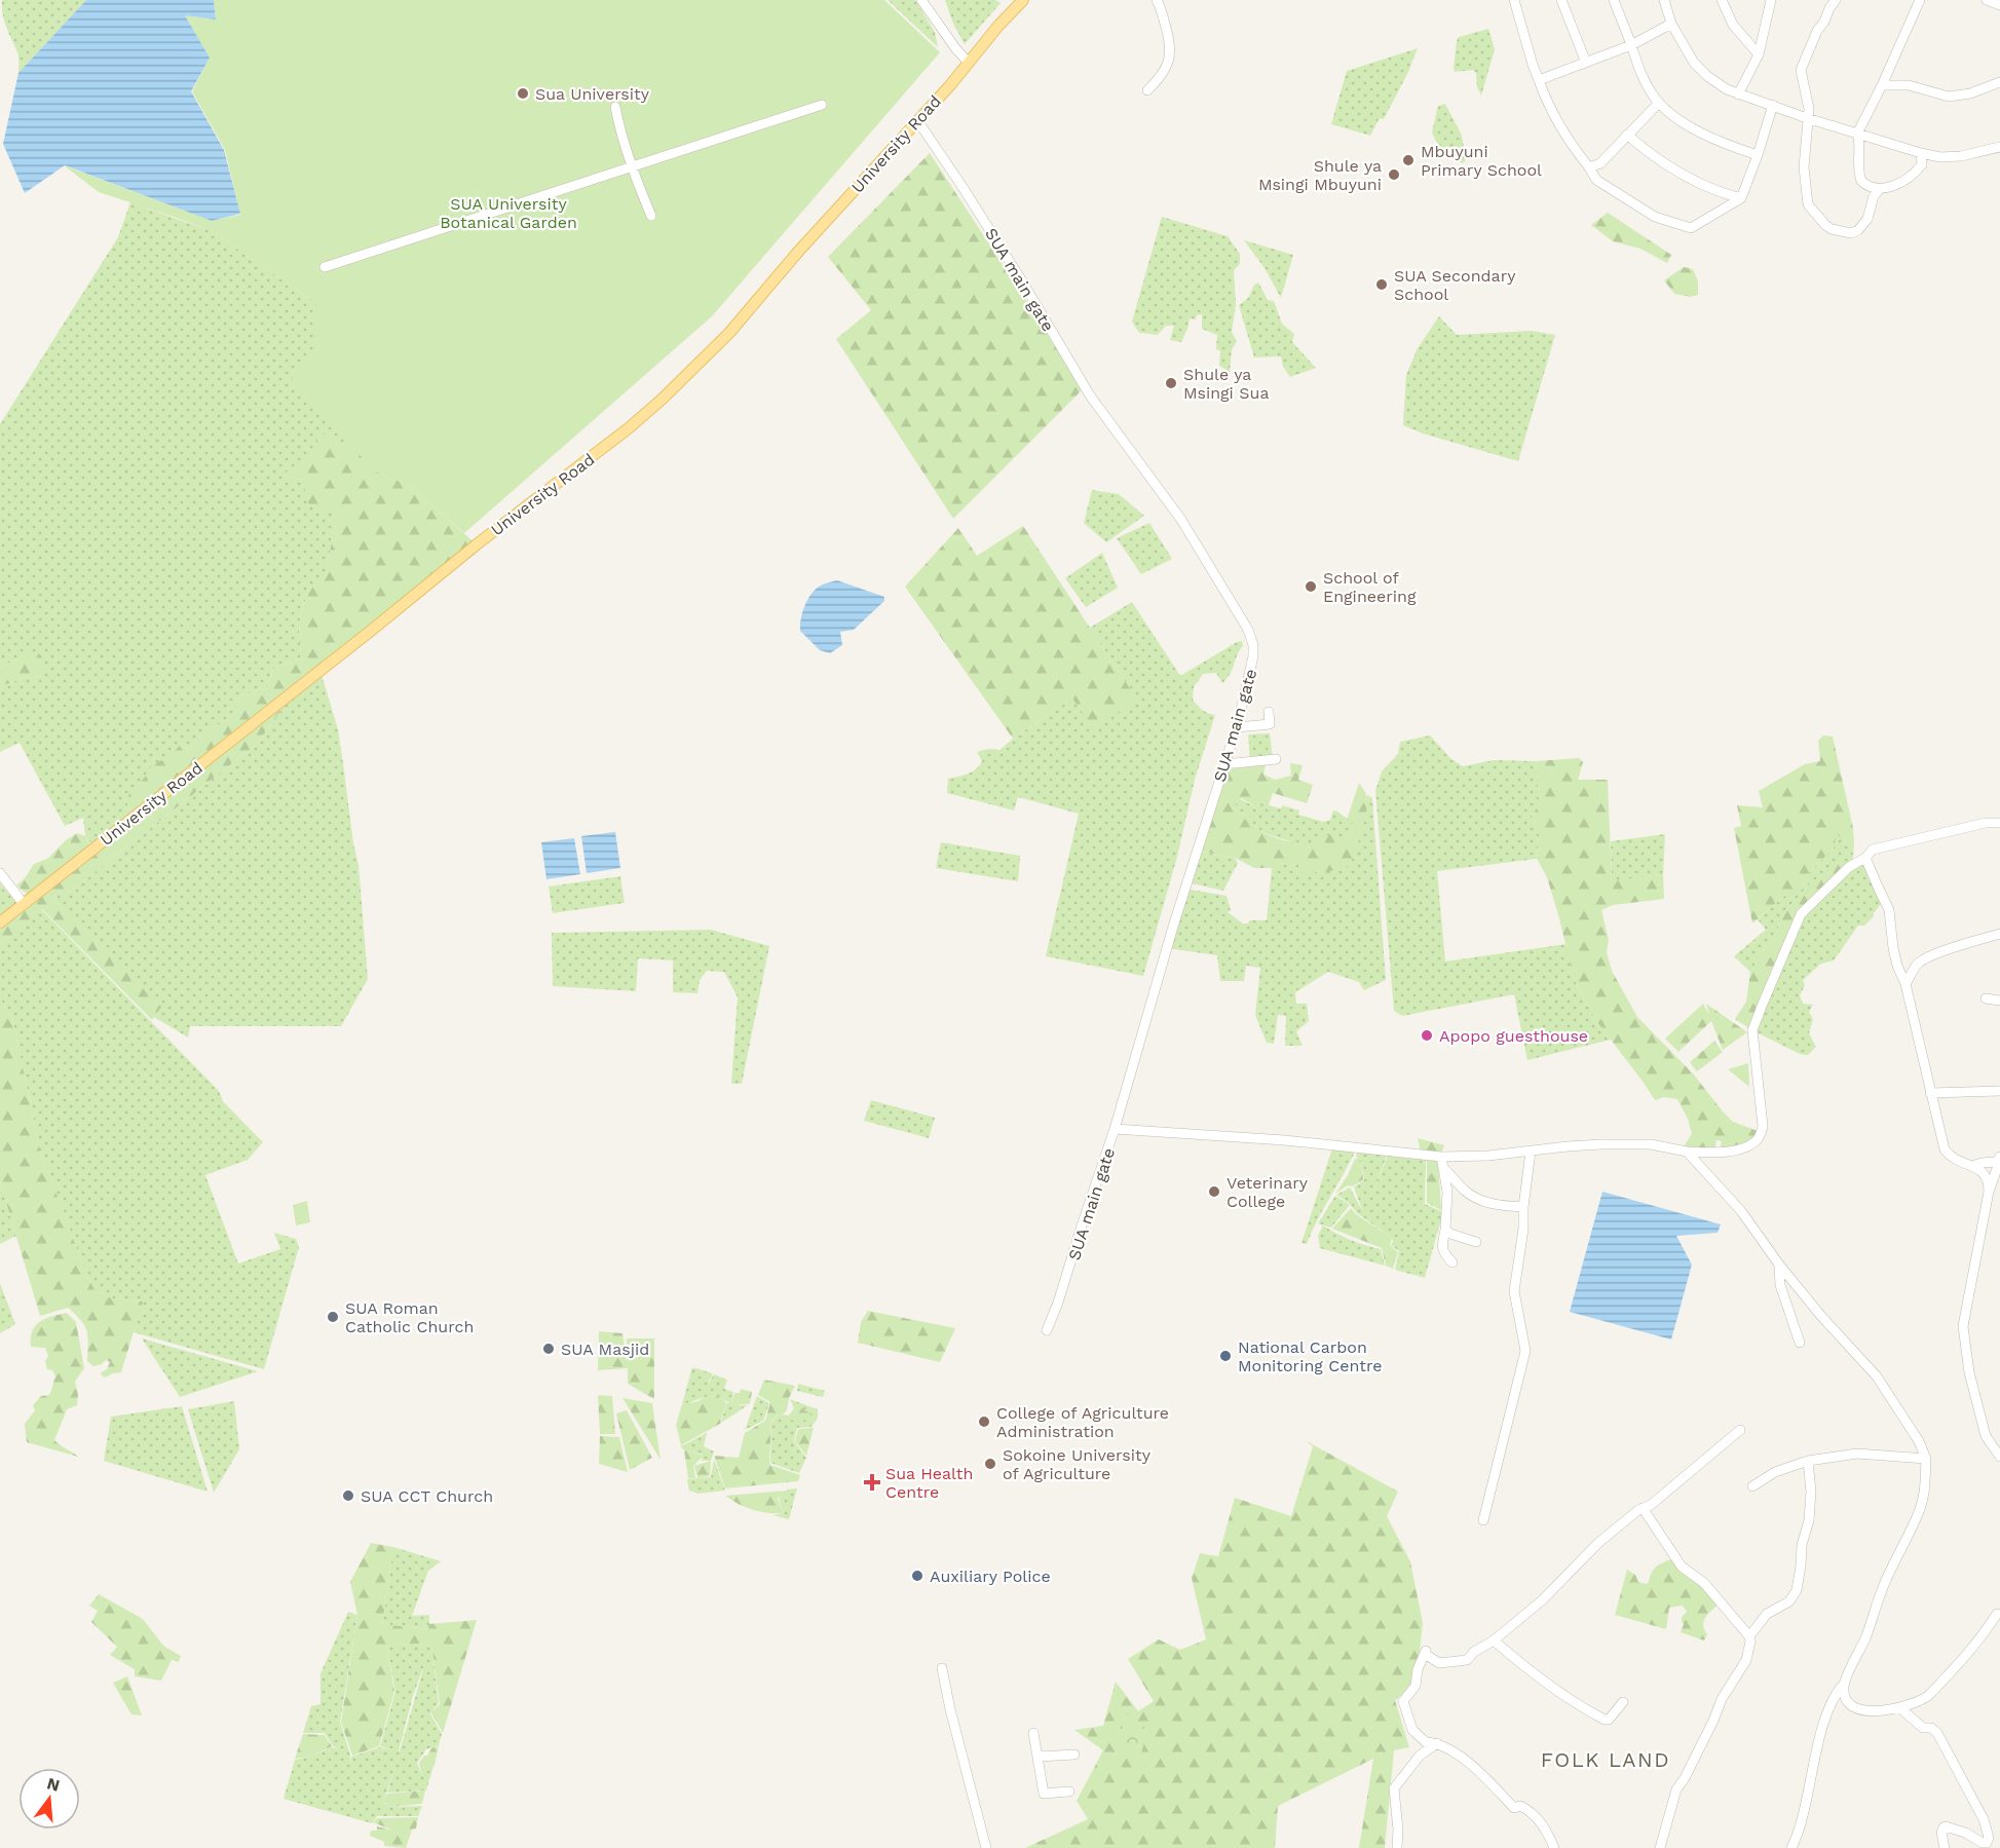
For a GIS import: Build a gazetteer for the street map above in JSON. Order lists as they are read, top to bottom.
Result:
{
  "streets": {
    "main road": ["University Road"],
    "street": ["SUA main gate"]
  },
  "crossings": [
    ["University Road", "SUA main gate"]
  ],
  "districts": ["FOLK LAND"],
  "parks": ["SUA University Botanical Garden"],
  "places": {
    "other": [
      "Sua University",
      "Mbuyuni Primary School",
      "Shule ya Msingi Mbuyuni",
      "SUA Secondary School",
      "Shule ya Msingi Sua",
      "School of Engineering",
      "Apopo guesthouse",
      "Veterinary College",
      "SUA Roman Catholic Church",
      "SUA Masjid",
      "National Carbon Monitoring Centre",
      "College of Agriculture Administration",
      "Sokoine University of Agriculture",
      "SUA CCT Church",
      "Auxiliary Police"
    ],
    "health": ["Sua Health Centre"]
  },
  "north": "top"
}
